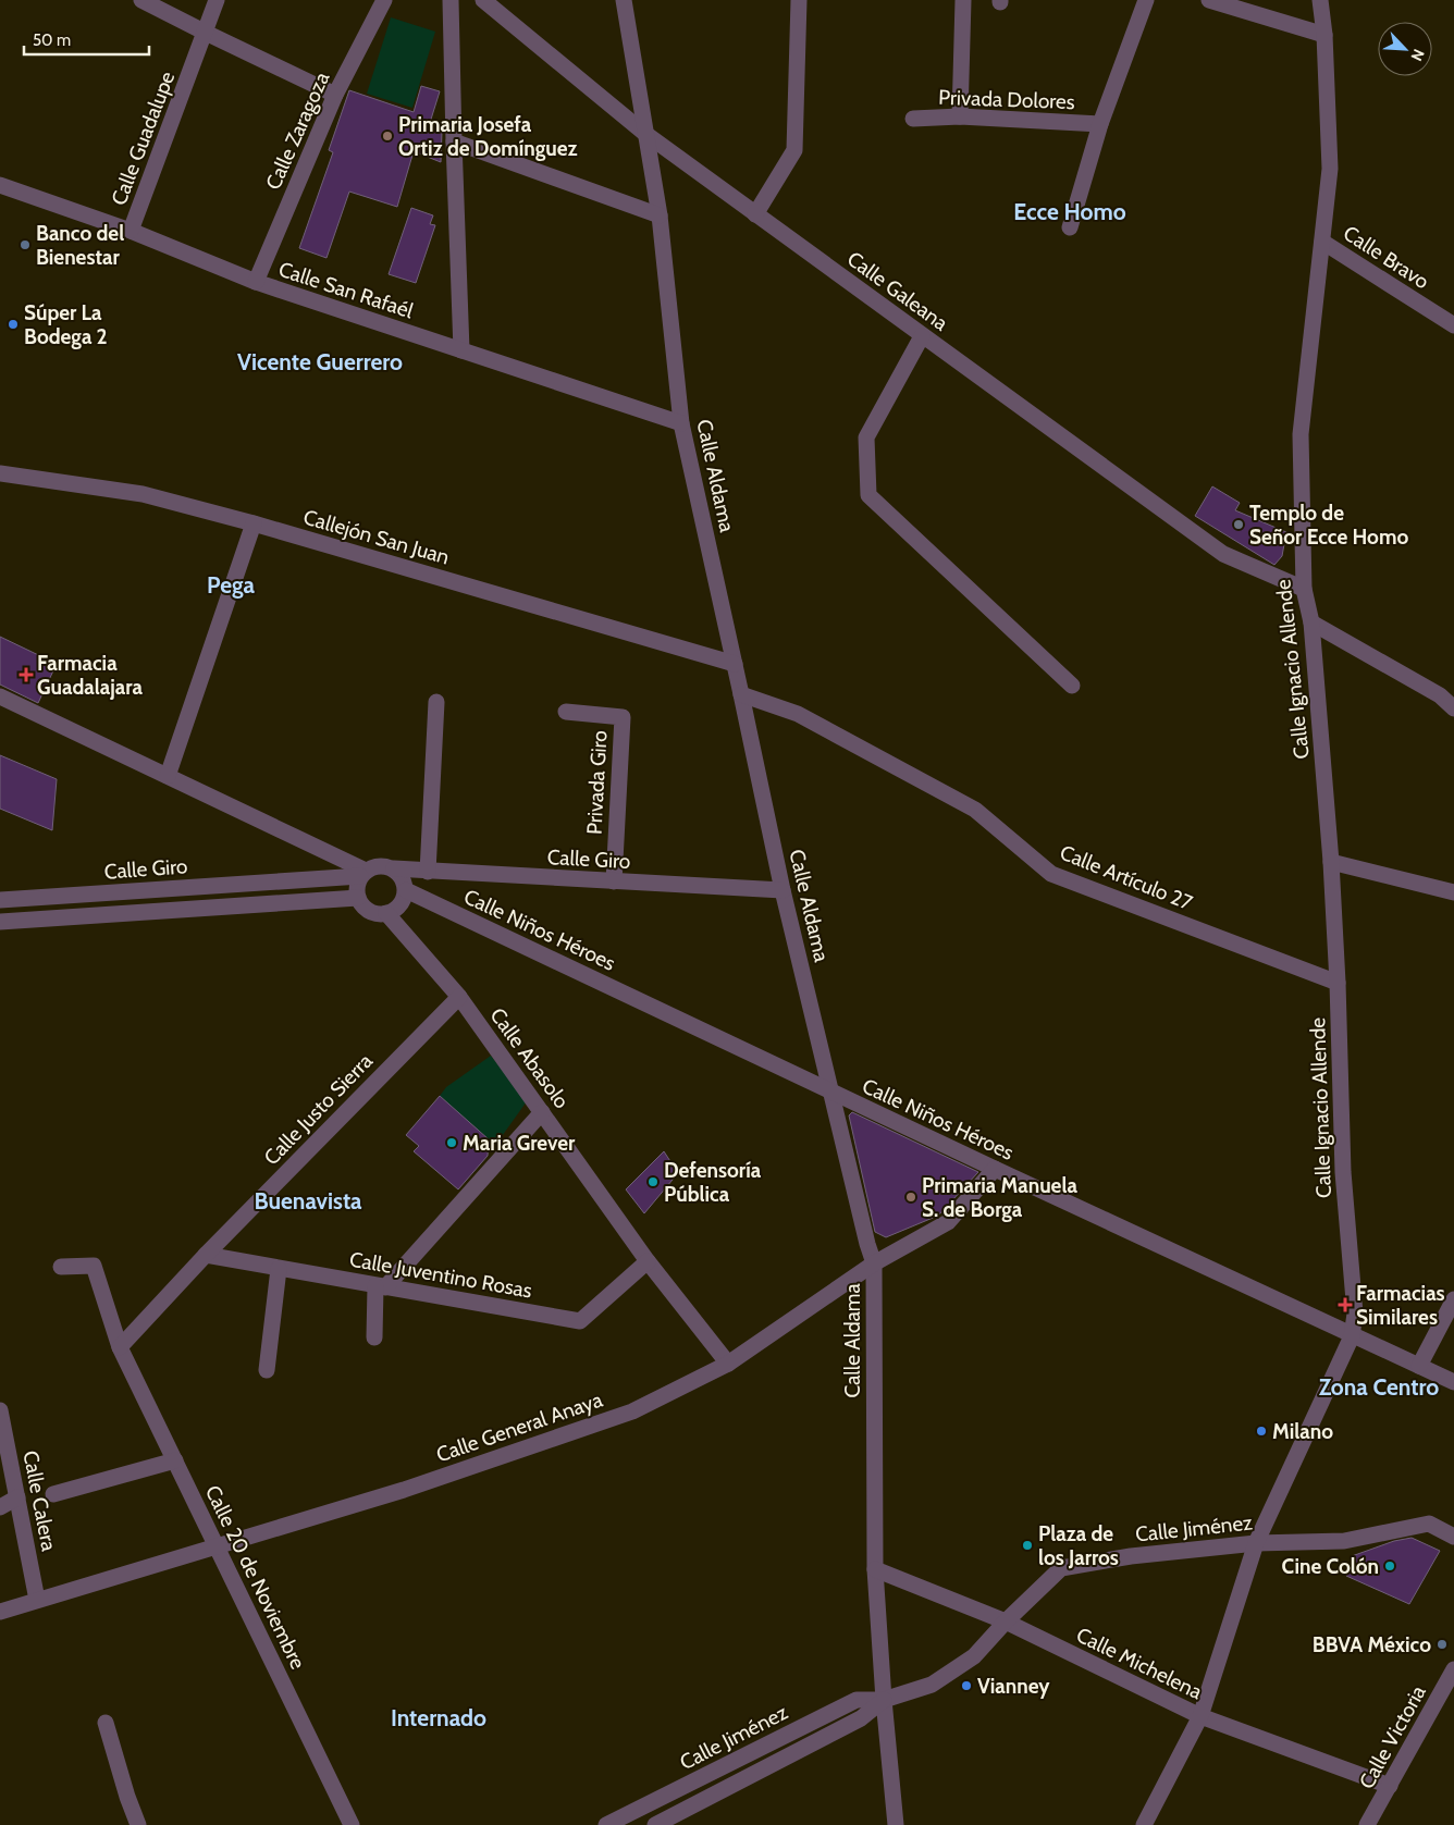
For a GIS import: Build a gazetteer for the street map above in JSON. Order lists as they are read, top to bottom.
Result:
{
  "streets": {
    "street": [
      "Privada Dolores",
      "Calle Zaragoza",
      "Calle Guadalupe",
      "Calle Bravo",
      "Calle San Rafaél",
      "Calle Galeana",
      "Calle Aldama",
      "Callejón San Juan",
      "Calle Ignacio Allende",
      "Privada Giro",
      "Calle Giro",
      "Calle Artículo 27",
      "Calle Niños Héroes",
      "Calle Abasolo",
      "Calle Justo Sierra",
      "Calle Juventino Rosas",
      "Calle General Anaya",
      "Calle Calera",
      "Calle Jiménez",
      "Calle 20 de Noviembre",
      "Calle Michelena",
      "Calle Victoria"
    ]
  },
  "crossings": [
    ["Calle Zaragoza", "Calle San Rafaél"],
    ["Calle Guadalupe", "Calle San Rafaél"],
    ["Calle Bravo", "Calle Ignacio Allende"],
    ["Calle San Rafaél", "Calle Aldama"],
    ["Calle Galeana", "Calle Aldama"],
    ["Calle Galeana", "Calle Ignacio Allende"],
    ["Calle Aldama", "Callejón San Juan"],
    ["Calle Aldama", "Calle Giro"],
    ["Calle Aldama", "Calle Artículo 27"],
    ["Calle Aldama", "Calle Niños Héroes"],
    ["Calle Aldama", "Calle General Anaya"],
    ["Calle Aldama", "Calle Jiménez"],
    ["Calle Aldama", "Calle Michelena"],
    ["Calle Ignacio Allende", "Calle Artículo 27"],
    ["Calle Ignacio Allende", "Calle Niños Héroes"],
    ["Calle Ignacio Allende", "Calle Jiménez"],
    ["Calle Ignacio Allende", "Calle Michelena"],
    ["Privada Giro", "Calle Giro"],
    ["Calle Giro", "Calle Niños Héroes"],
    ["Calle Giro", "Calle Abasolo"],
    ["Calle Niños Héroes", "Calle Abasolo"],
    ["Calle Niños Héroes", "Calle General Anaya"],
    ["Calle Abasolo", "Calle Justo Sierra"],
    ["Calle Abasolo", "Calle Juventino Rosas"],
    ["Calle Abasolo", "Calle General Anaya"],
    ["Calle Justo Sierra", "Calle Juventino Rosas"],
    ["Calle Justo Sierra", "Calle 20 de Noviembre"],
    ["Calle General Anaya", "Calle Calera"],
    ["Calle General Anaya", "Calle 20 de Noviembre"],
    ["Calle Jiménez", "Calle Michelena"],
    ["Calle Michelena", "Calle Victoria"]
  ],
  "districts": [
    "Ecce Homo",
    "Vicente Guerrero",
    "Pega",
    "Buenavista",
    "Zona Centro",
    "Internado"
  ],
  "places": {
    "other": [
      "Primaria Josefa Ortiz de Domínguez",
      "Banco del Bienestar",
      "Súper La Bodega 2",
      "Templo de Señor Ecce Homo",
      "Maria Grever",
      "Defensoría Pública",
      "Primaria Manuela S. de Borga",
      "Milano",
      "Plaza de los Jarros",
      "Cine Colón",
      "BBVA México",
      "Vianney"
    ],
    "health": ["Farmacia Guadalajara", "Farmacias Similares"]
  },
  "scale_bar": "50 m",
  "north": "bottom right"
}
